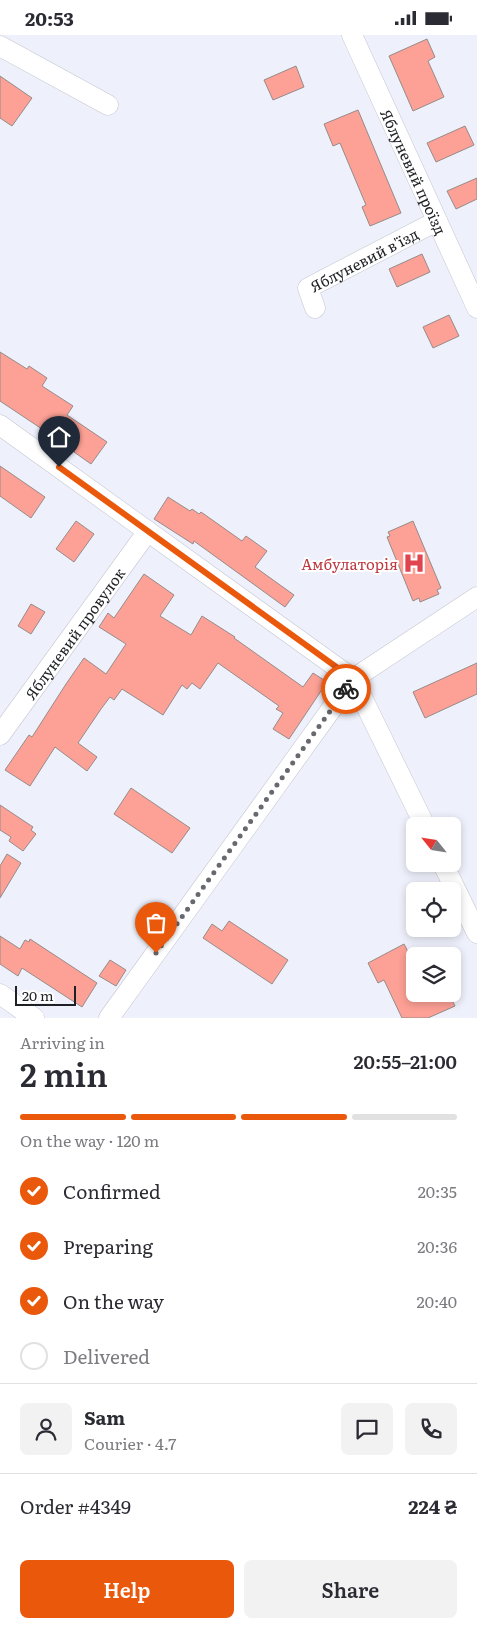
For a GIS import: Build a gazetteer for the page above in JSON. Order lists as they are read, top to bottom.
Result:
{
  "streets": {
    "street": ["Яблуневий проїзд", "Яблуневий в'їзд", "Яблуневий провулок"]
  },
  "crossings": [
    ["Яблуневий проїзд", "Яблуневий в'їзд"]
  ],
  "places": {
    "hospital": ["Амбулаторія"]
  },
  "scale_bar": "20 m",
  "north": "top left",
  "page": {
    "status": "20:53",
    "scale": "20 m",
    "heading": ["2 min", "Arriving in", "20:55–21:00"],
    "panel": [
      "Sam",
      "Courier · 4.7",
      "Order #4349",
      "224 ₴"
    ],
    "bar": "On the way · 120 m",
    "list": [
      ["Confirmed", "20:35"],
      ["Preparing", "20:36"],
      ["On the way", "20:40"],
      "Delivered"
    ],
    "buttons": ["Help", "Share"]
  }
}
